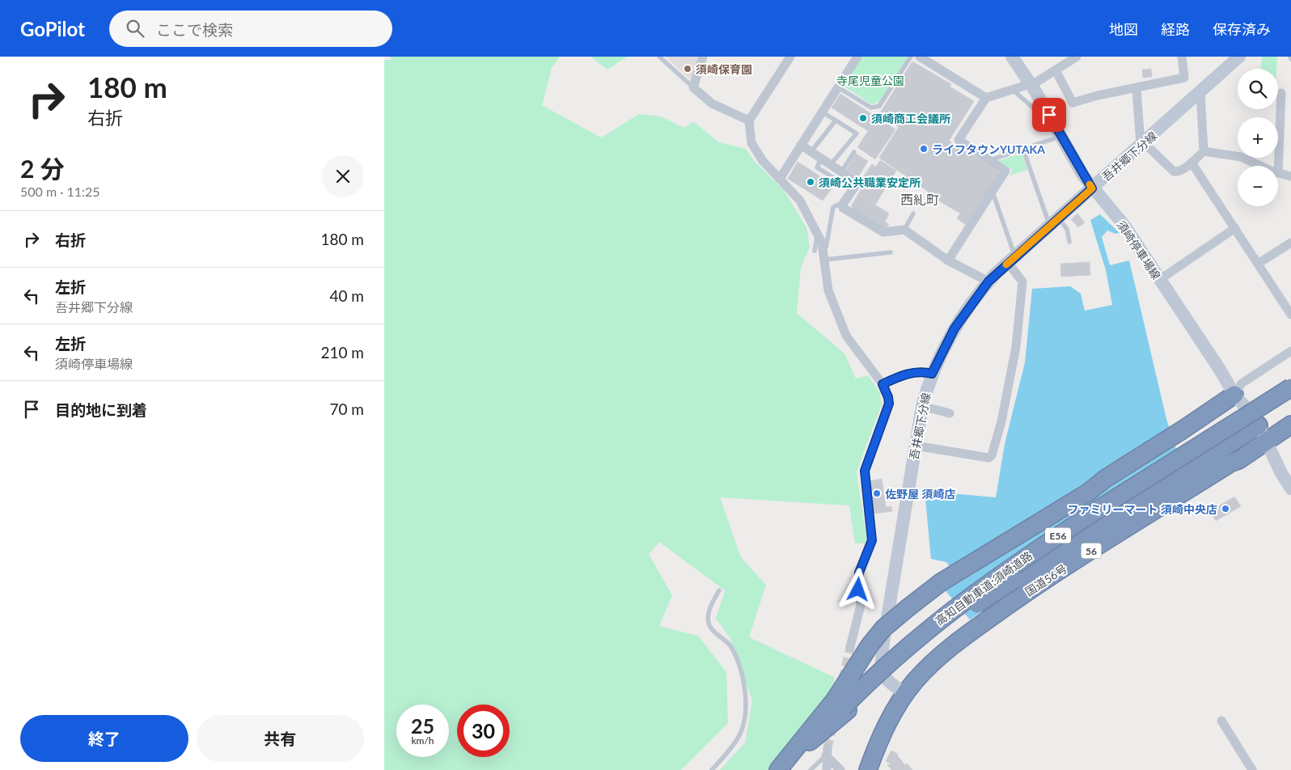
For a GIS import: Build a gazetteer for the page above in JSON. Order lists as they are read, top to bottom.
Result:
{
  "streets": {
    "highway": [
      "E56",
      "56",
      "国道56号",
      "高知自動車道;須崎道路"
    ],
    "main road": ["吾井郷下分線", "須崎停車場線"]
  },
  "crossings": [
    ["吾井郷下分線", "須崎停車場線"],
    ["吾井郷下分線", "国道56号"],
    ["須崎停車場線", "国道56号"]
  ],
  "districts": ["西糺町"],
  "parks": ["寺尾児童公園"],
  "places": [
    "須崎保育園",
    "須崎商工会議所",
    "ライフタウンYUTAKA",
    "須崎公共職業安定所",
    "佐野屋 須崎店",
    "ファミリーマート 須崎中央店"
  ],
  "page": {
    "header": "GoPilot",
    "search": "ここで検索",
    "nav": ["地図", "経路", "保存済み"],
    "turn": ["180 m", "右折"],
    "map_buttons": ["+", "−"],
    "heading": ["2 分", "500 m · 11:25"],
    "list": [
      {
        "name": "右折",
        "value": "180 m"
      },
      {
        "name": "左折",
        "note": "吾井郷下分線",
        "value": "40 m"
      },
      {
        "name": "左折",
        "note": "須崎停車場線",
        "value": "210 m"
      },
      {
        "name": "目的地に到着",
        "value": "70 m"
      }
    ],
    "speed": "25 km/h",
    "limit": "30",
    "buttons": ["終了", "共有"]
  }
}
